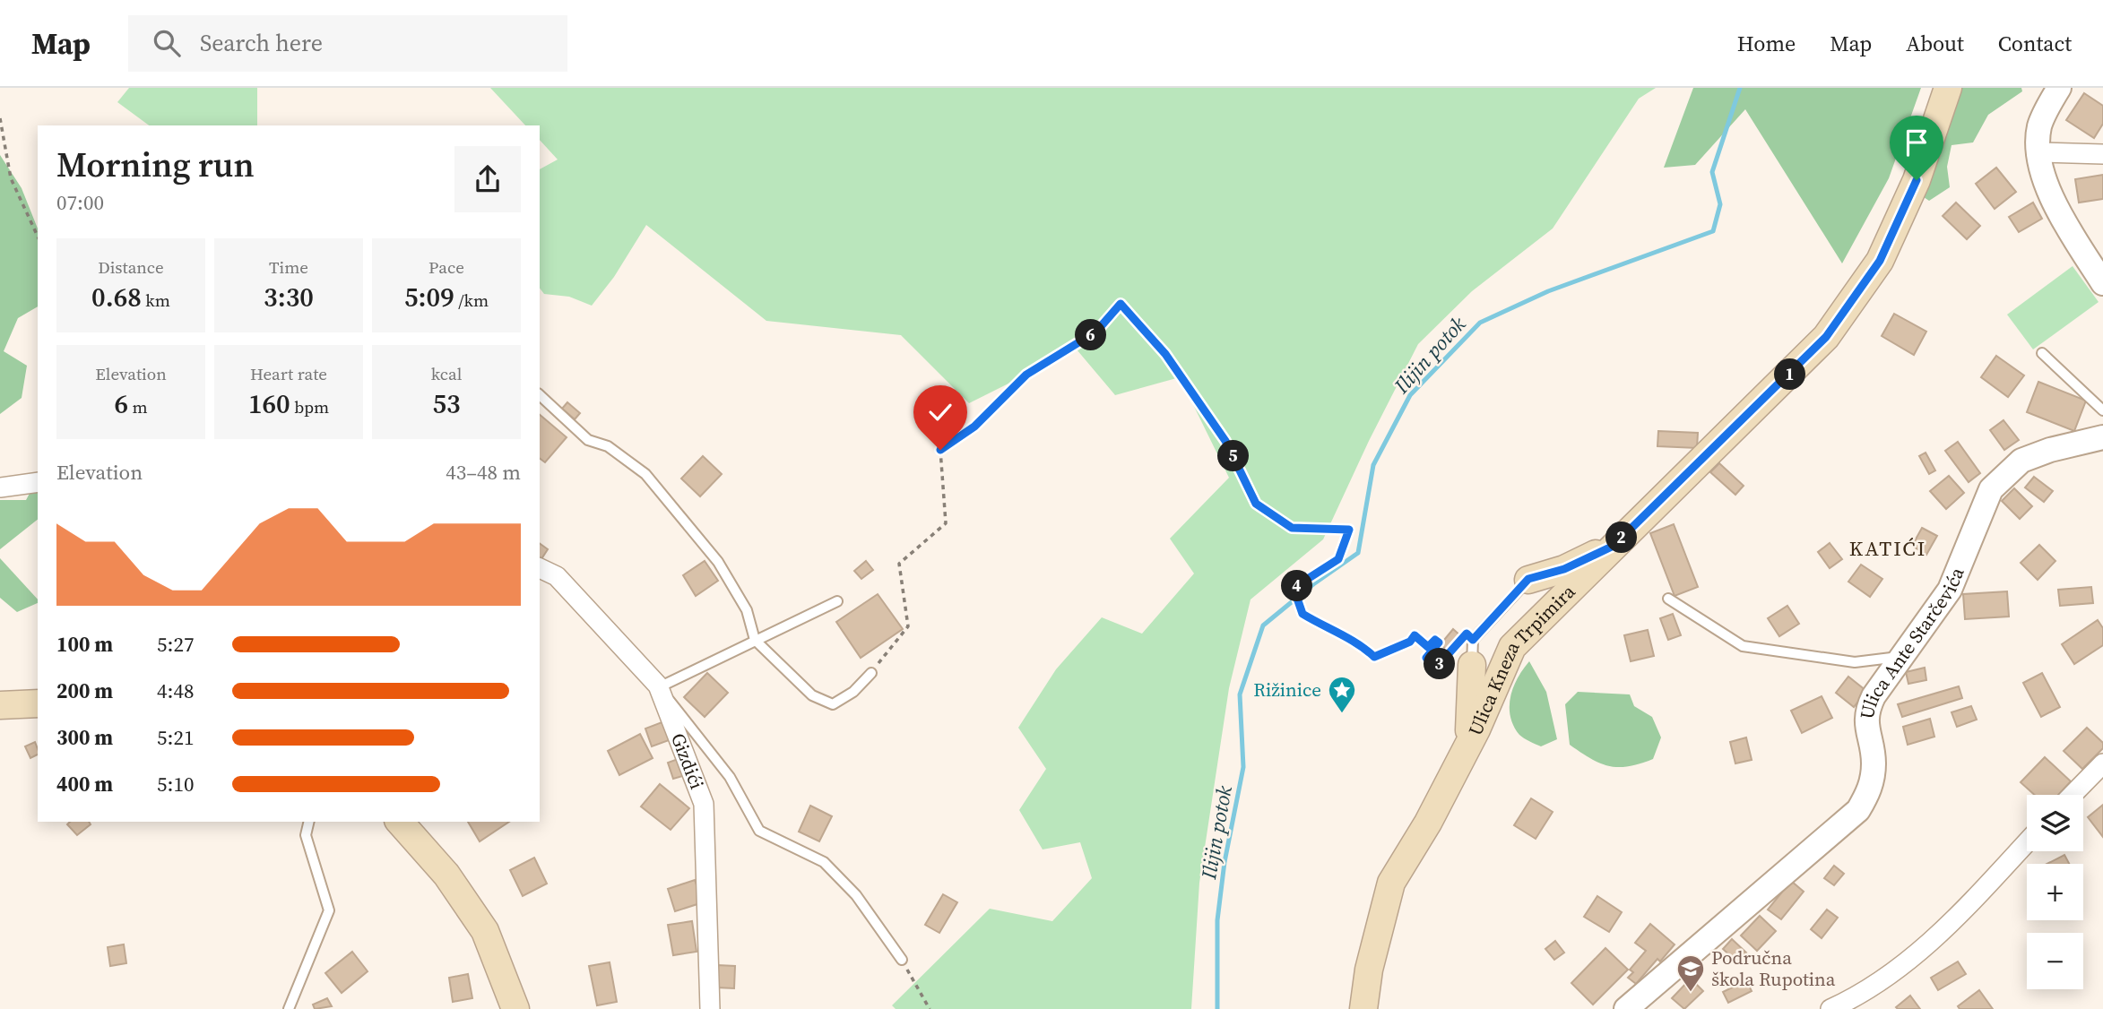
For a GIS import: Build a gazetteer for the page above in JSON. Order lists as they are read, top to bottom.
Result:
{
  "streets": {
    "main road": ["Ulica Kneza Trpimira"],
    "street": ["Ulica Ante Starčevića", "Gizdići"]
  },
  "districts": ["KATIĆI"],
  "water": ["Ilijin potok"],
  "places": {
    "place": ["Rižinice"],
    "school or university": ["Područna škola Rupotina"]
  },
  "page": {
    "header": "Map",
    "search": "Search here",
    "nav": [
      "Home",
      "Map",
      "About",
      "Contact"
    ],
    "heading": ["Morning run", "07:00"],
    "stats": [
      ["Distance", "0.68 km"],
      ["Time", "3:30"],
      ["Pace", "5:09 /km"],
      ["Elevation", "6 m"],
      ["Heart rate", "160 bpm"],
      ["kcal", "53"]
    ],
    "pins": [
      "6",
      "1",
      "5",
      "2",
      "4",
      "3"
    ],
    "chart": ["Elevation", "43–48 m"],
    "list": [
      {
        "name": "100 m",
        "note": "5:27"
      },
      {
        "name": "200 m",
        "note": "4:48"
      },
      {
        "name": "300 m",
        "note": "5:21"
      },
      {
        "name": "400 m",
        "note": "5:10"
      }
    ],
    "map_buttons": ["+", "−"]
  }
}
